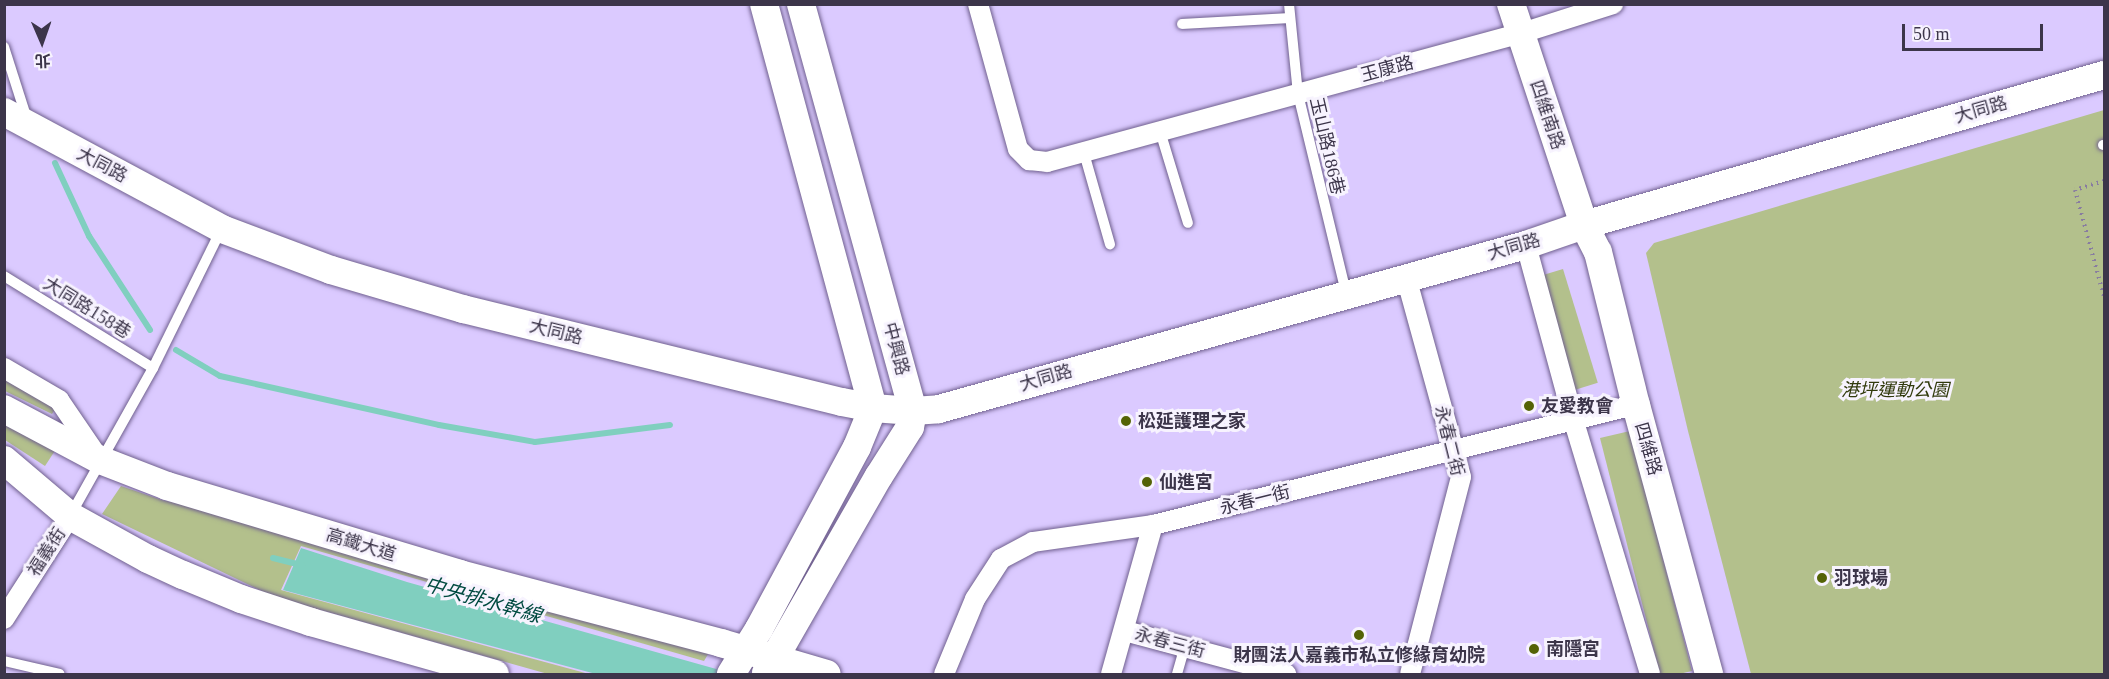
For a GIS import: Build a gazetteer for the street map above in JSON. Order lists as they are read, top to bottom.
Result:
{
  "streets": {
    "street": [
      "玉康路",
      "大同路",
      "四維南路",
      "中興路",
      "永春二街",
      "四維路",
      "永春一街",
      "高鐵大道",
      "福義街",
      "永春三街"
    ],
    "lane": ["玉山路186巷", "大同路158巷"]
  },
  "crossings": [
    ["玉康路", "四維南路"],
    ["玉康路", "玉山路186巷"],
    ["大同路", "四維南路"],
    ["大同路", "玉山路186巷"],
    ["大同路", "中興路"],
    ["大同路", "永春二街"],
    ["大同路", "四維路"],
    ["四維南路", "四維路"],
    ["永春二街", "永春一街"],
    ["四維路", "永春一街"]
  ],
  "water": ["中央排水幹線"],
  "parks": ["港坪運動公園"],
  "places": [
    "友愛教會",
    "松延護理之家",
    "仙進宮",
    "羽球場",
    "財團法人嘉義市私立修緣育幼院",
    "南隱宮"
  ],
  "scale_bar": "50 m",
  "north": "bottom"
}
